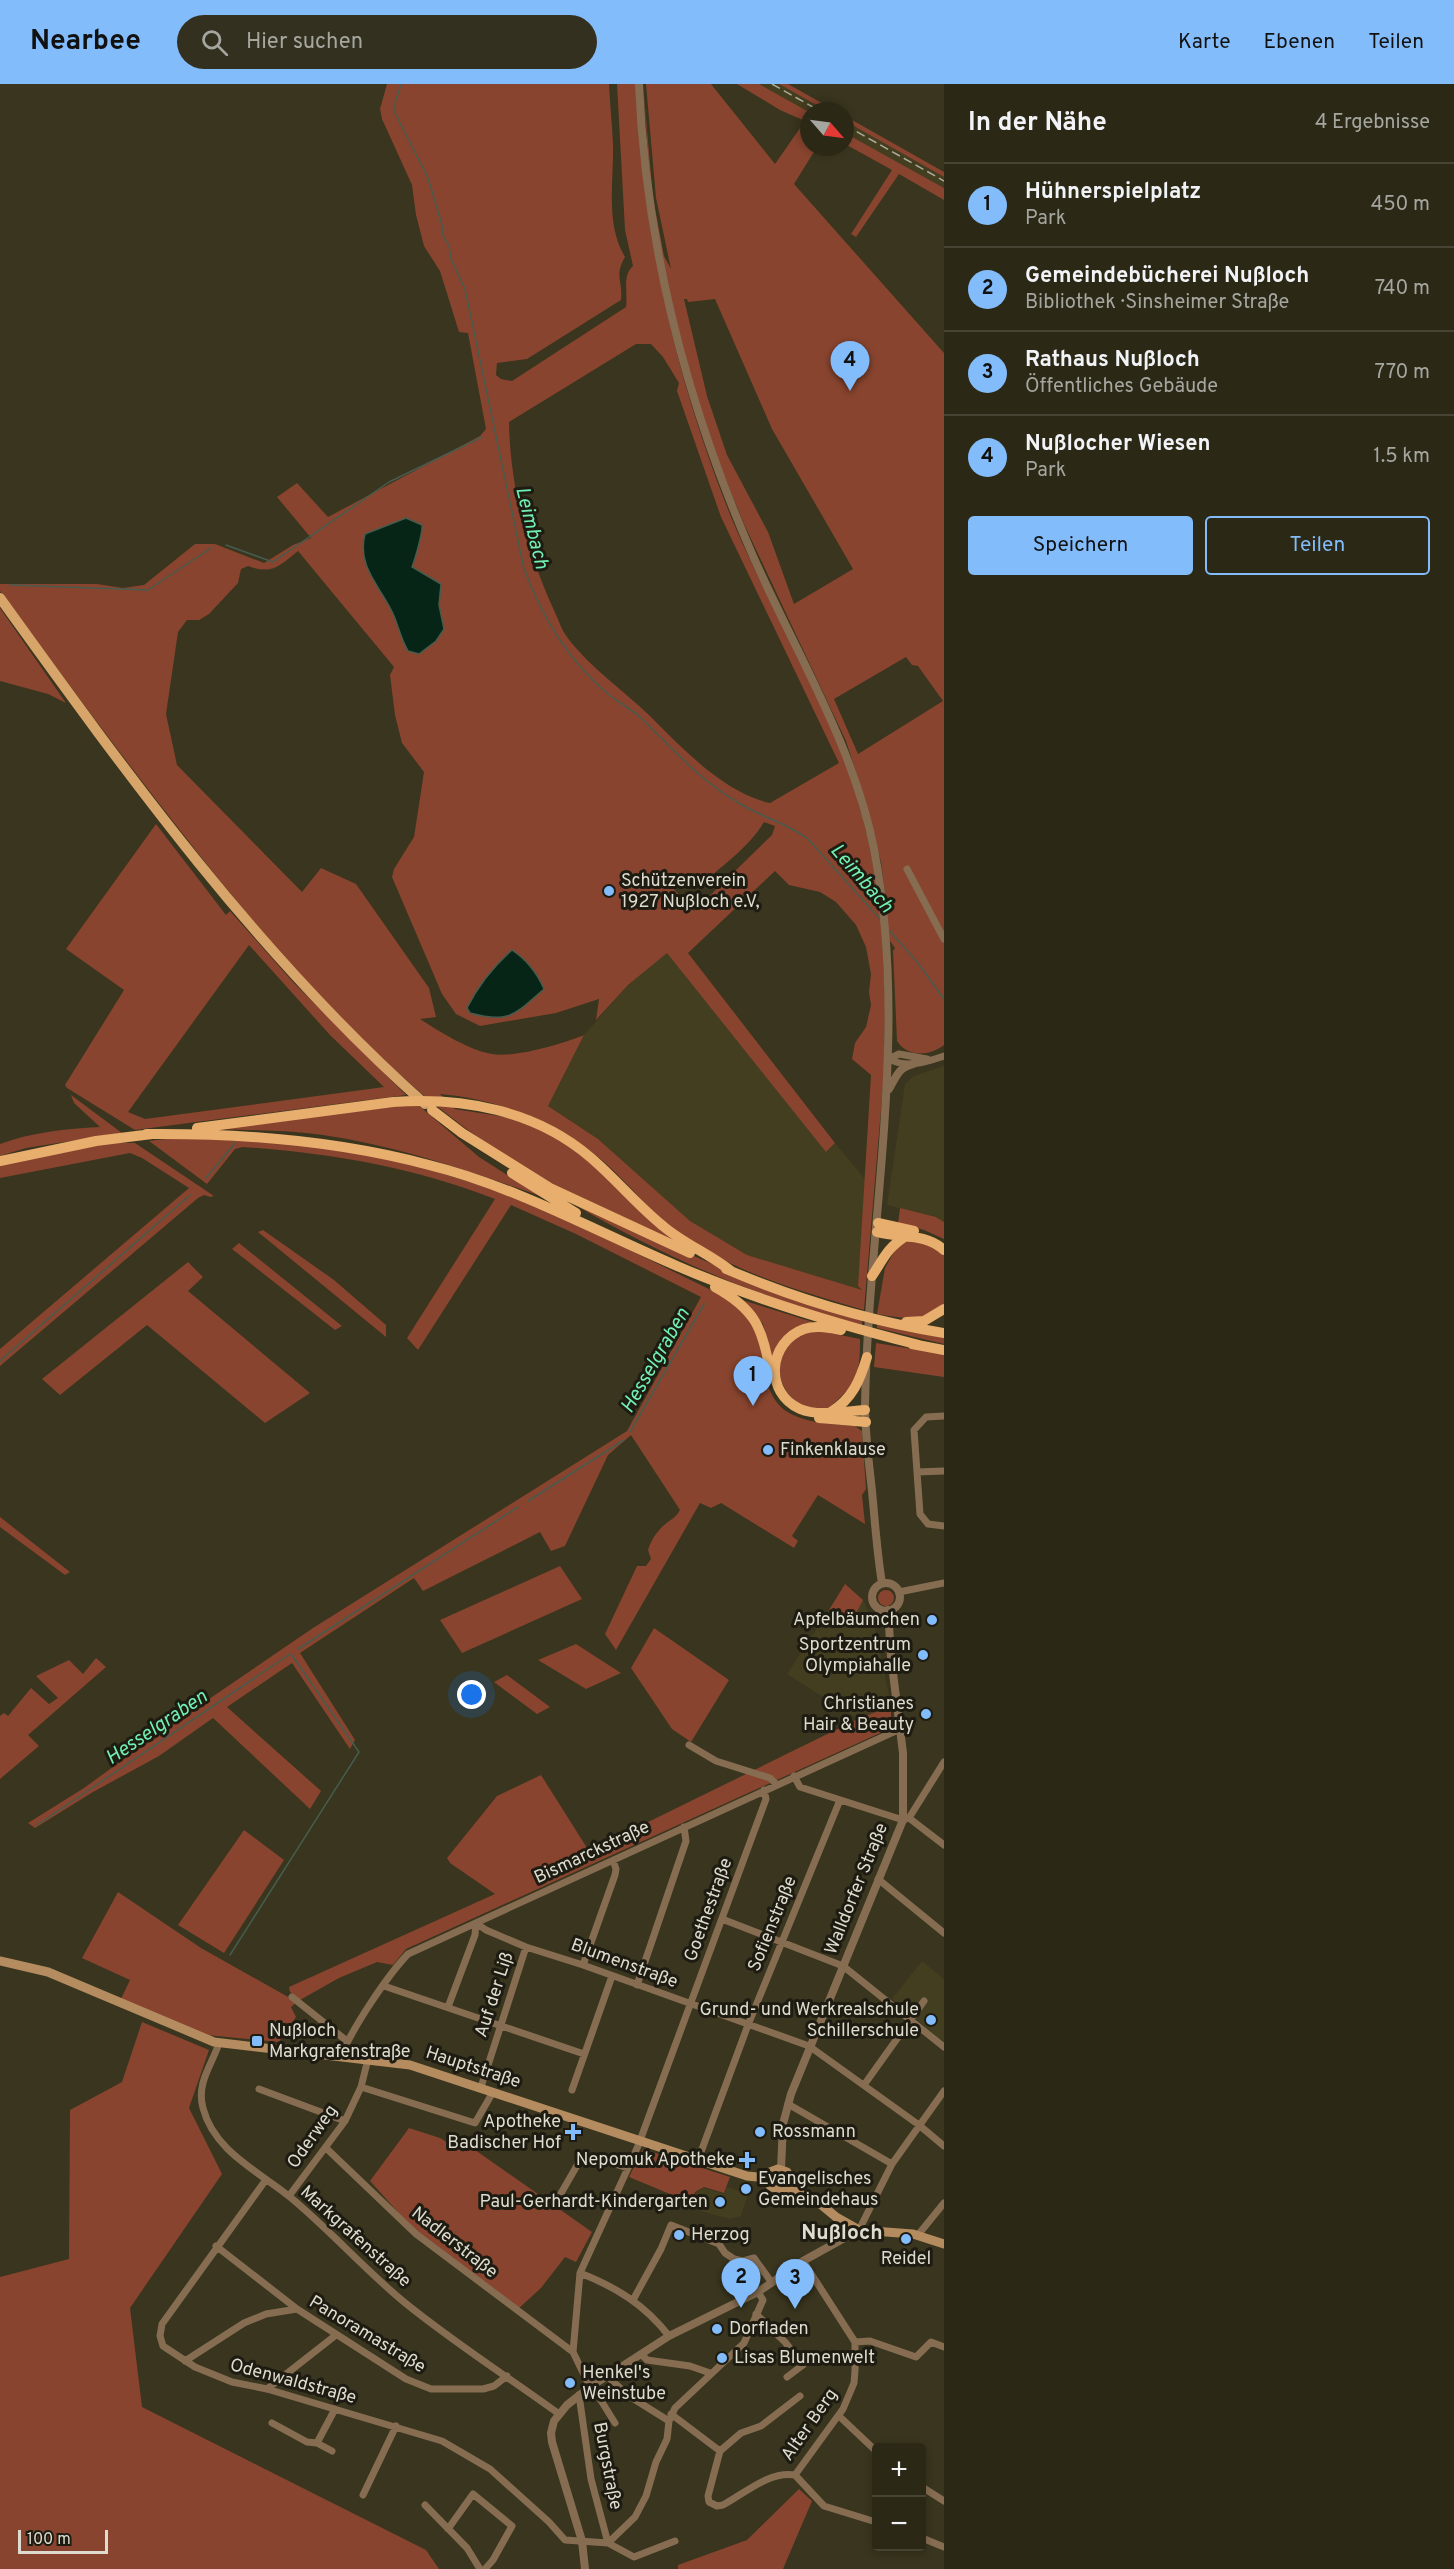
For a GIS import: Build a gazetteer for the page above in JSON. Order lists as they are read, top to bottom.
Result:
{
  "streets": {
    "main road": ["Hauptstraße"],
    "street": [
      "Bismarckstraße",
      "Walldorfer Straße",
      "Goethestraße",
      "Sofienstraße",
      "Blumenstraße",
      "Auf der Liß",
      "Oderweg",
      "Markgrafenstraße",
      "Nadlerstraße",
      "Panoramastraße",
      "Odenwaldstraße",
      "Alter Berg",
      "Burgstraße"
    ]
  },
  "crossings": [
    ["Bismarckstraße", "Walldorfer Straße"],
    ["Bismarckstraße", "Goethestraße"],
    ["Bismarckstraße", "Blumenstraße"],
    ["Bismarckstraße", "Hauptstraße"],
    ["Walldorfer Straße", "Blumenstraße"],
    ["Walldorfer Straße", "Hauptstraße"],
    ["Goethestraße", "Blumenstraße"],
    ["Goethestraße", "Hauptstraße"],
    ["Sofienstraße", "Blumenstraße"],
    ["Sofienstraße", "Hauptstraße"],
    ["Blumenstraße", "Auf der Liß"],
    ["Auf der Liß", "Hauptstraße"],
    ["Hauptstraße", "Oderweg"],
    ["Hauptstraße", "Markgrafenstraße"],
    ["Oderweg", "Markgrafenstraße"],
    ["Oderweg", "Nadlerstraße"],
    ["Markgrafenstraße", "Panoramastraße"],
    ["Markgrafenstraße", "Odenwaldstraße"],
    ["Panoramastraße", "Odenwaldstraße"],
    ["Odenwaldstraße", "Burgstraße"]
  ],
  "districts": ["Nußloch"],
  "water": ["Leimbach", "Hesselgraben"],
  "places": {
    "other": [
      "Schützenverein 1927 Nußloch e.V,",
      "Finkenklause",
      "Apfelbäumchen",
      "Sportzentrum Olympiahalle",
      "Christianes Hair & Beauty",
      "Grund- und Werkrealschule Schillerschule",
      "Rossmann",
      "Evangelisches Gemeindehaus",
      "Paul-Gerhardt-Kindergarten",
      "Herzog",
      "Reidel",
      "Dorfladen",
      "Lisas Blumenwelt",
      "Henkel's Weinstube"
    ],
    "transit": ["Nußloch Markgrafenstraße"],
    "health": ["Apotheke Badischer Hof", "Nepomuk Apotheke"]
  },
  "scale_bar": "100 m",
  "north": "bottom right",
  "page": {
    "header": "Nearbee",
    "search": "Hier suchen",
    "nav": ["Karte", "Ebenen", "Teilen"],
    "heading": ["In der Nähe", "4 Ergebnisse"],
    "list": [
      {
        "mark": "1",
        "name": "Hühnerspielplatz",
        "note": "Park",
        "value": "450 m"
      },
      {
        "mark": "2",
        "name": "Gemeindebücherei Nußloch",
        "note": "Bibliothek · Sinsheimer Straße",
        "value": "740 m"
      },
      {
        "mark": "3",
        "name": "Rathaus Nußloch",
        "note": "Öffentliches Gebäude",
        "value": "770 m"
      },
      {
        "mark": "4",
        "name": "Nußlocher Wiesen",
        "note": "Park",
        "value": "1.5 km"
      }
    ],
    "pins": [
      "4",
      "1",
      "2",
      "3"
    ],
    "buttons": ["Speichern", "Teilen"],
    "map_buttons": ["+", "−"],
    "scale": "100 m"
  }
}
